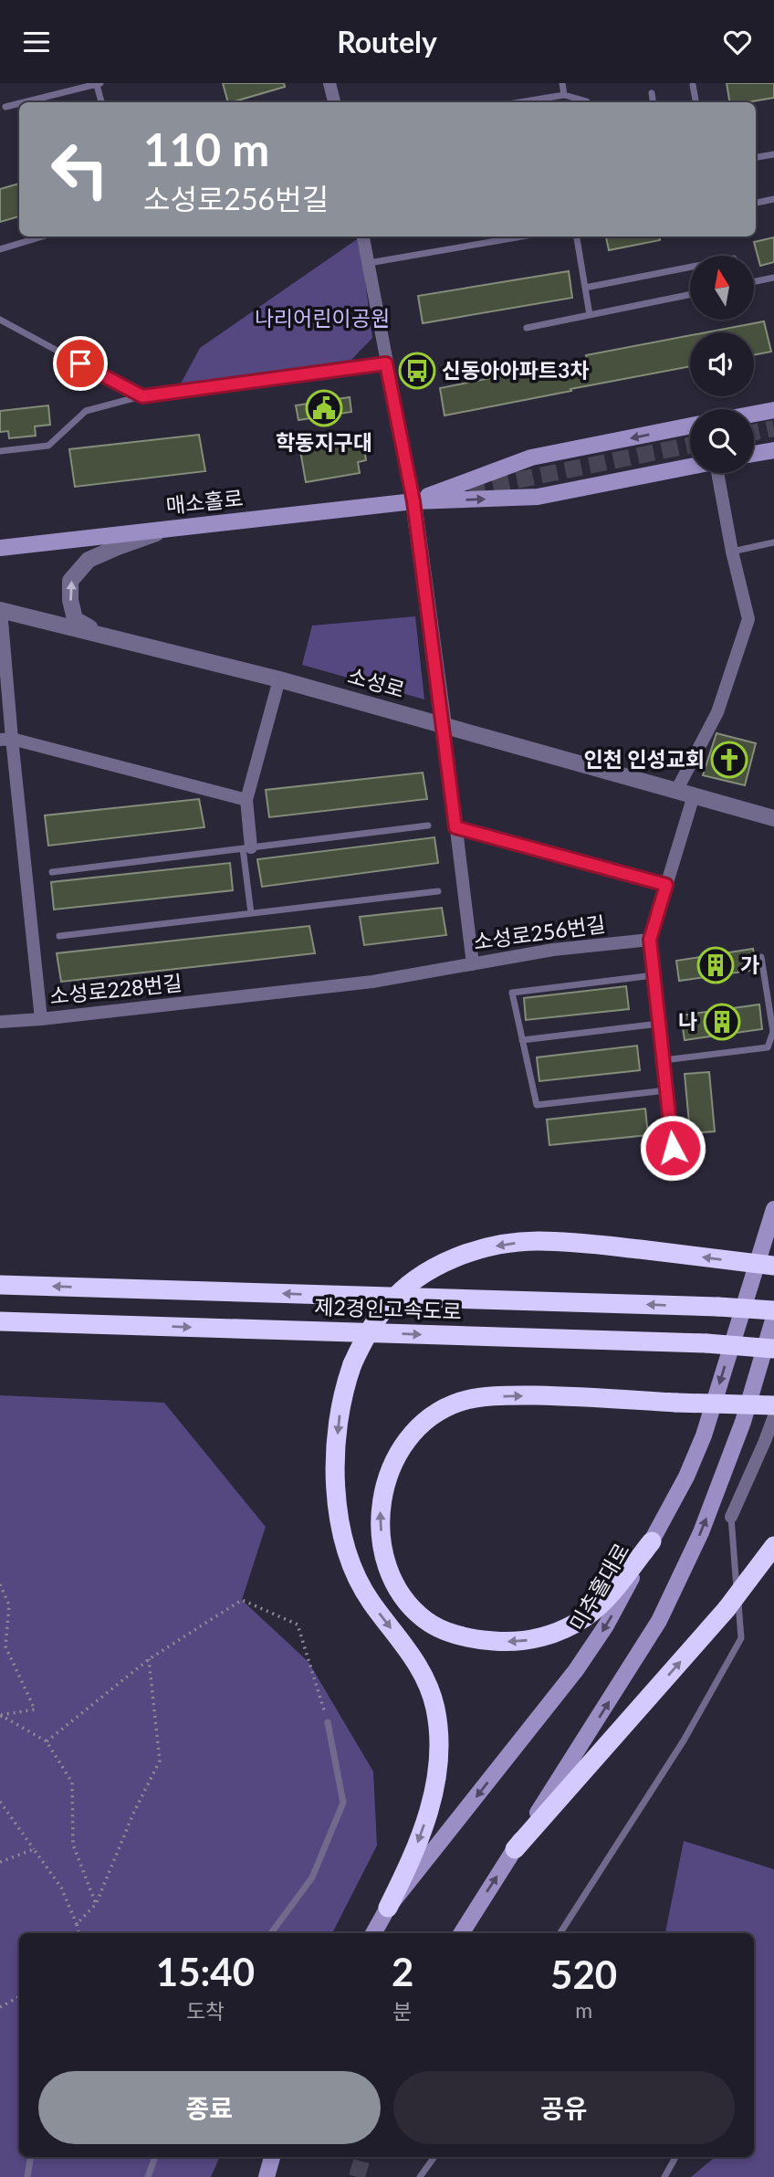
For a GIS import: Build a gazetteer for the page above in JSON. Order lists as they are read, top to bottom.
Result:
{
  "streets": {
    "highway": ["제2경인고속도로"],
    "main road": ["매소홀로", "미추홀대로"],
    "street": ["소성로", "소성로256번길", "소성로228번길"]
  },
  "crossings": [
    ["소성로", "소성로228번길"],
    ["소성로256번길", "소성로228번길"]
  ],
  "parks": ["나리어린이공원"],
  "places": {
    "bus stop": ["신동아아파트3차"],
    "public building": ["학동지구대"],
    "church": ["인천 인성교회"],
    "building": ["가", "나"]
  },
  "north": "top",
  "page": {
    "header": "Routely",
    "turn": ["110 m", "소성로256번길"],
    "eta": [
      "15:40",
      "도착",
      "2",
      "분",
      "520",
      "m"
    ],
    "buttons": ["종료", "공유"]
  }
}
